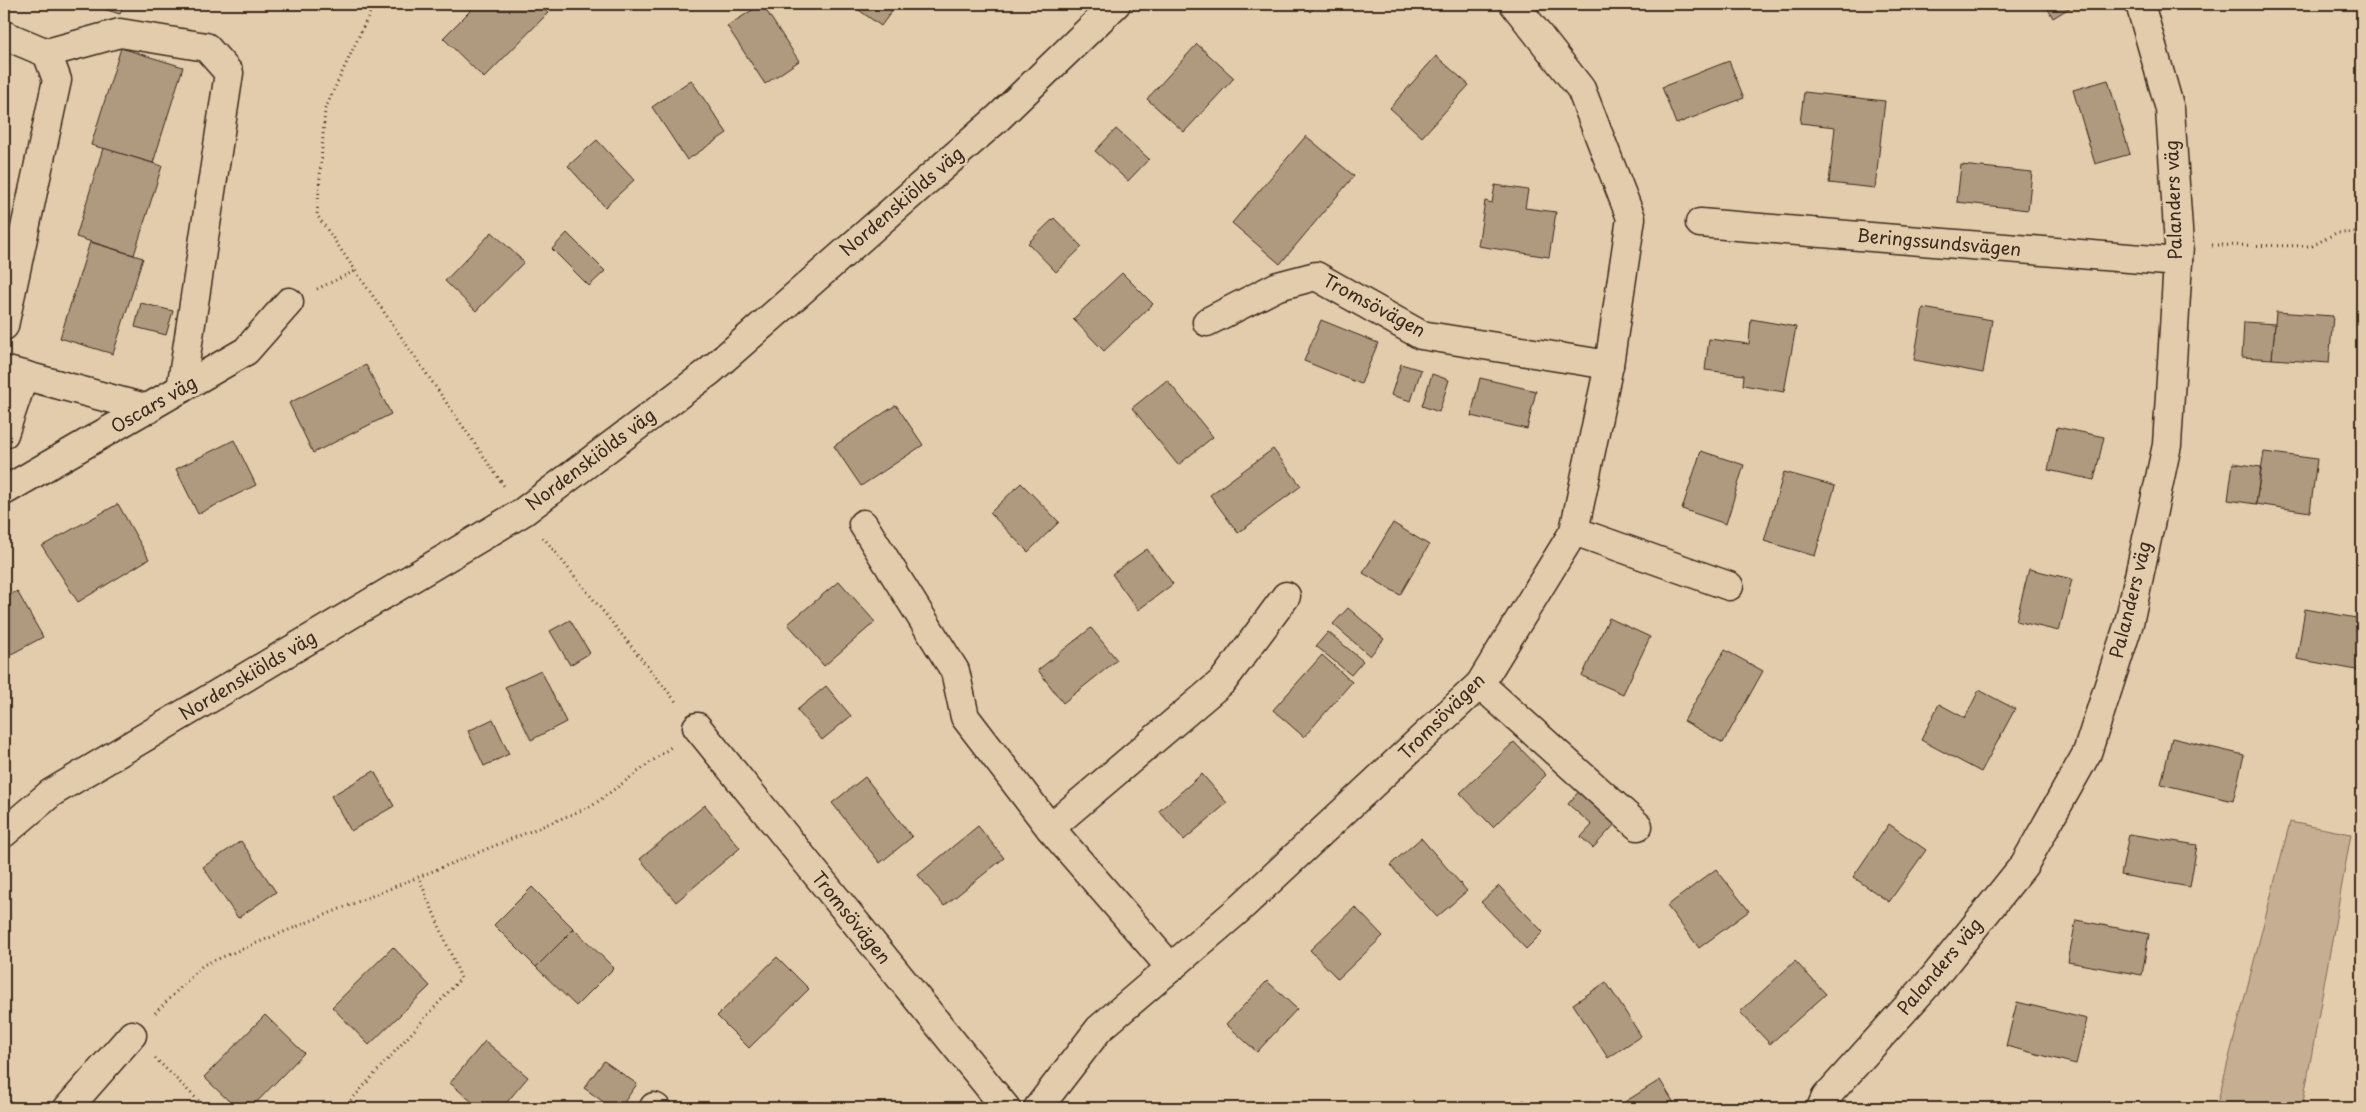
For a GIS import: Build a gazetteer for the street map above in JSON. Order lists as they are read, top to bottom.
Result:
{
  "streets": {
    "street": [
      "Palanders väg",
      "Nordenskiölds väg",
      "Beringssundsvägen",
      "Tromsövägen",
      "Oscars väg"
    ]
  },
  "crossings": [
    ["Palanders väg", "Beringssundsvägen"]
  ]
}
